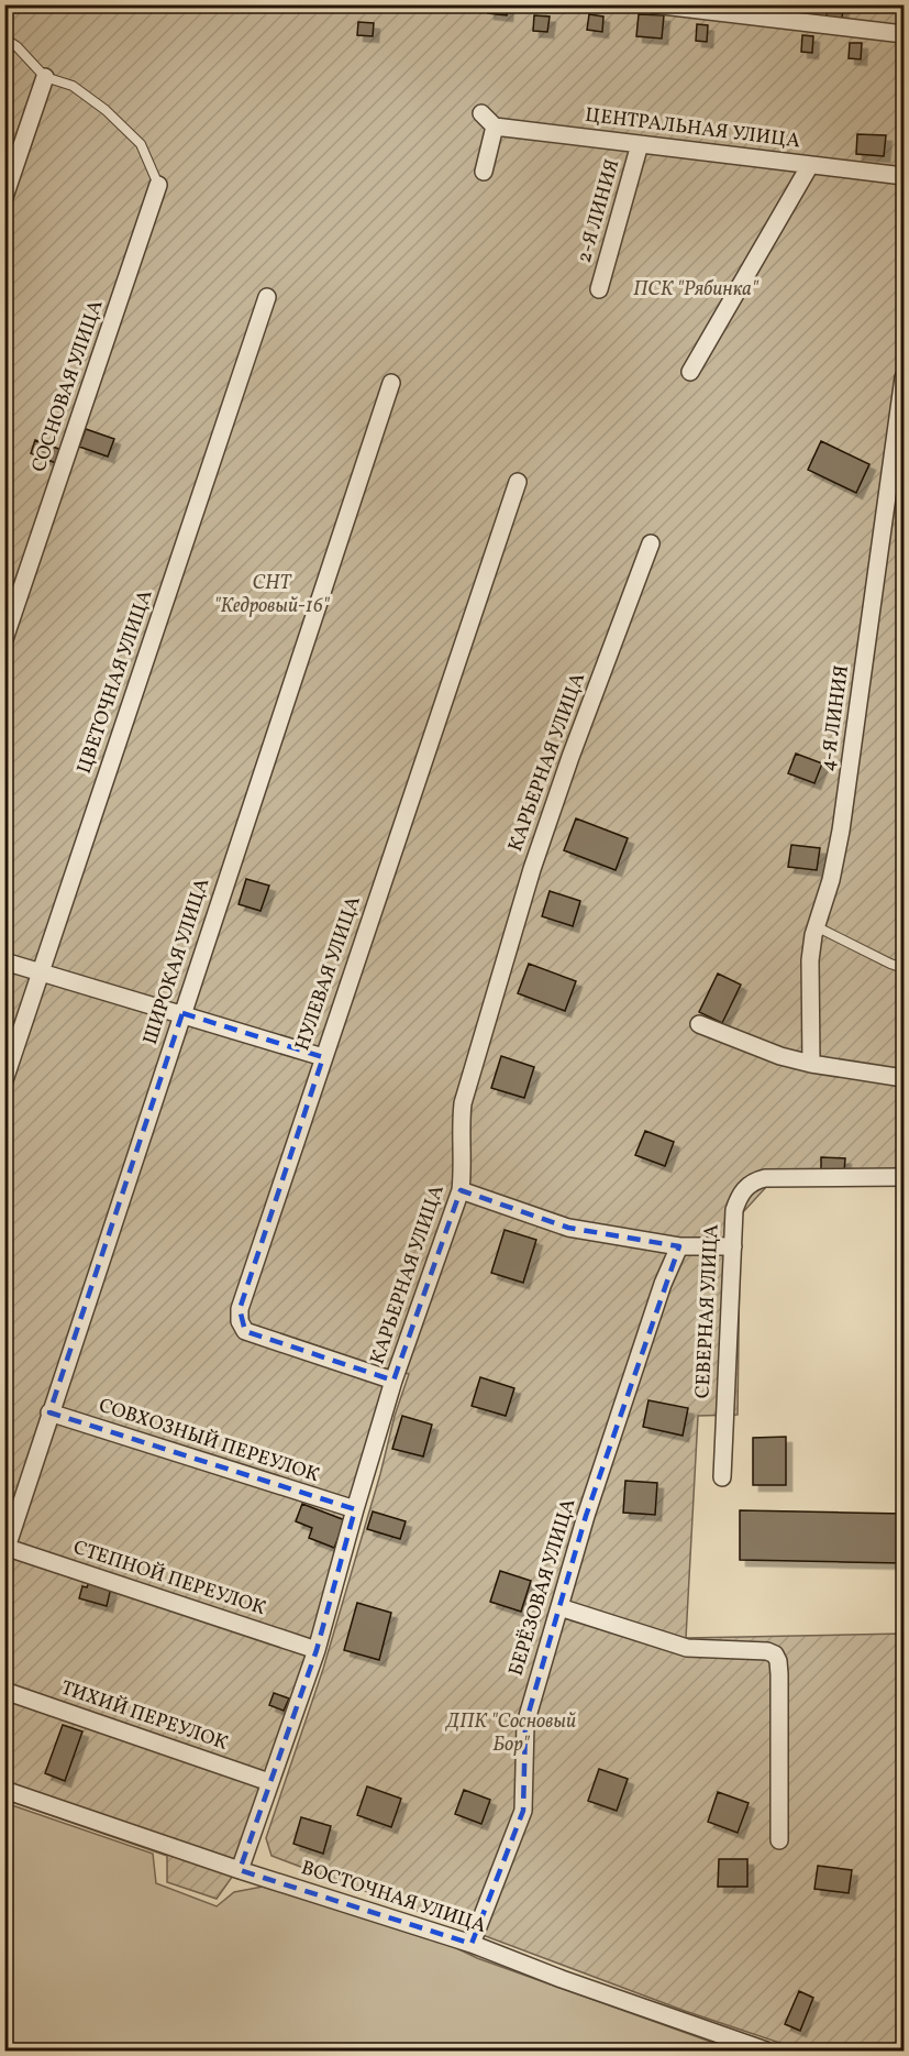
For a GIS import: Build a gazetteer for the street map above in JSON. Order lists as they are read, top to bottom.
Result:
{
  "streets": {
    "street": [
      "ЦЕНТРАЛЬНАЯ УЛИЦА",
      "2-Я ЛИНИЯ",
      "СОСНОВАЯ УЛИЦА",
      "ЦВЕТОЧНАЯ УЛИЦА",
      "4-Я ЛИНИЯ",
      "КАРЬЕРНАЯ УЛИЦА",
      "ШИРОКАЯ УЛИЦА",
      "НУЛЕВАЯ УЛИЦА",
      "СЕВЕРНАЯ УЛИЦА",
      "СОВХОЗНЫЙ ПЕРЕУЛОК",
      "СТЕПНОЙ ПЕРЕУЛОК",
      "БЕРЁЗОВАЯ УЛИЦА",
      "ТИХИЙ ПЕРЕУЛОК",
      "ВОСТОЧНАЯ УЛИЦА"
    ]
  },
  "crossings": [
    ["ЦЕНТРАЛЬНАЯ УЛИЦА", "2-Я ЛИНИЯ"],
    ["КАРЬЕРНАЯ УЛИЦА", "НУЛЕВАЯ УЛИЦА"],
    ["КАРЬЕРНАЯ УЛИЦА", "СОВХОЗНЫЙ ПЕРЕУЛОК"],
    ["КАРЬЕРНАЯ УЛИЦА", "СТЕПНОЙ ПЕРЕУЛОК"],
    ["КАРЬЕРНАЯ УЛИЦА", "ТИХИЙ ПЕРЕУЛОК"],
    ["КАРЬЕРНАЯ УЛИЦА", "ВОСТОЧНАЯ УЛИЦА"],
    ["ШИРОКАЯ УЛИЦА", "СОВХОЗНЫЙ ПЕРЕУЛОК"],
    ["ШИРОКАЯ УЛИЦА", "СТЕПНОЙ ПЕРЕУЛОК"],
    ["БЕРЁЗОВАЯ УЛИЦА", "ВОСТОЧНАЯ УЛИЦА"]
  ],
  "parks": ["ПСК \"Рябинка\"", "СНТ \"Кедровый-16\"", "ДПК \"Сосновый Бор\""]
}
